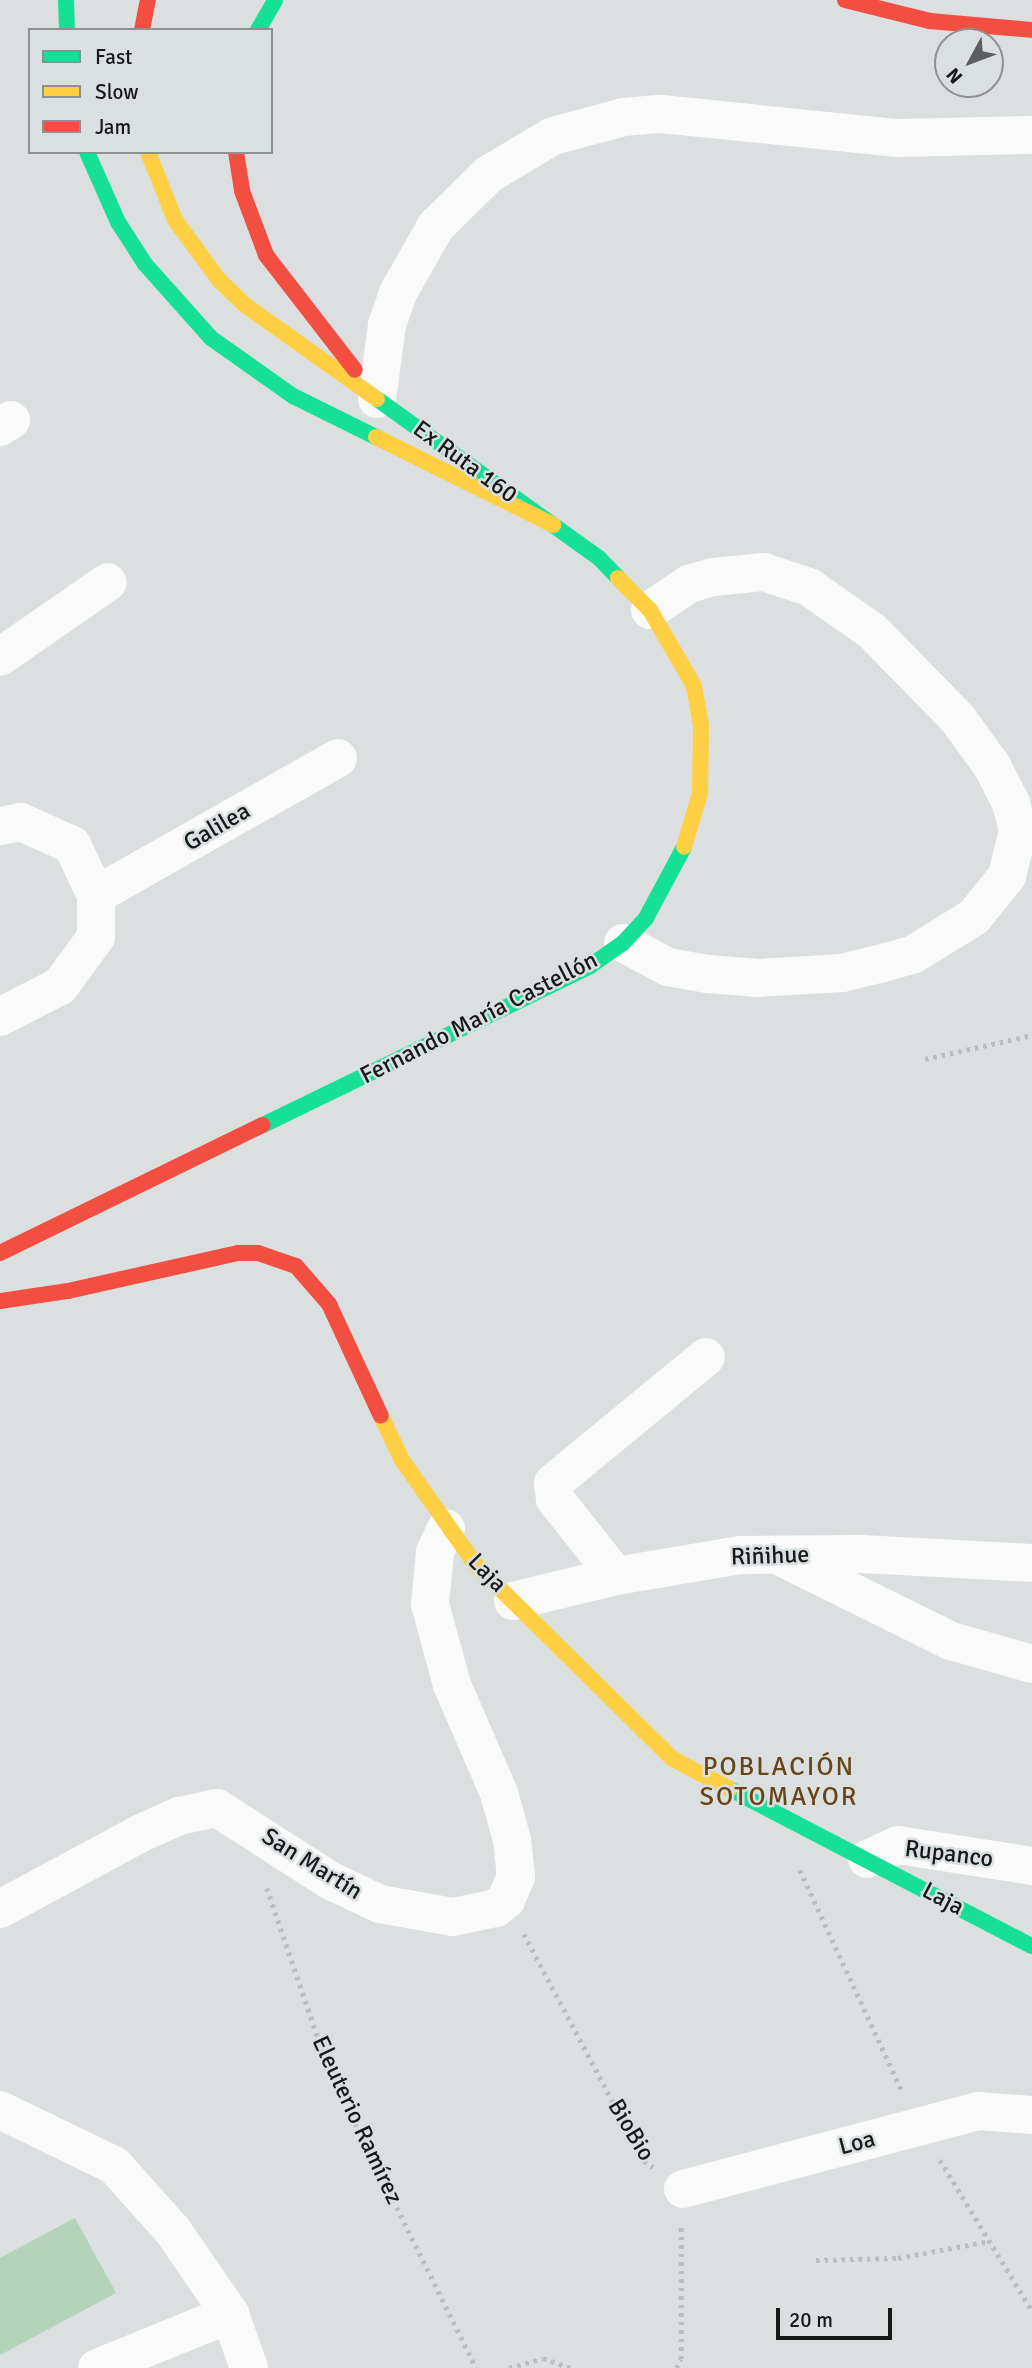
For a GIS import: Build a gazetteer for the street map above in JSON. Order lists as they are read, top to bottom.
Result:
{
  "streets": {
    "main road": ["Ex Ruta 160", "Fernando María Castellón", "Laja"],
    "street": [
      "Galilea",
      "Riñihue",
      "Rupanco",
      "San Martín",
      "Loa"
    ],
    "path": ["Eleuterio Ramírez", "BioBio"]
  },
  "crossings": [
    ["Ex Ruta 160", "Fernando María Castellón"],
    ["Riñihue", "Laja"],
    ["Laja", "Rupanco"],
    ["San Martín", "Eleuterio Ramírez"],
    ["San Martín", "BioBio"],
    ["BioBio", "Loa"]
  ],
  "districts": ["POBLACIÓN SOTOMAYOR"],
  "legend": ["Fast", "Slow", "Jam"],
  "scale_bar": "20 m",
  "north": "bottom left"
}
